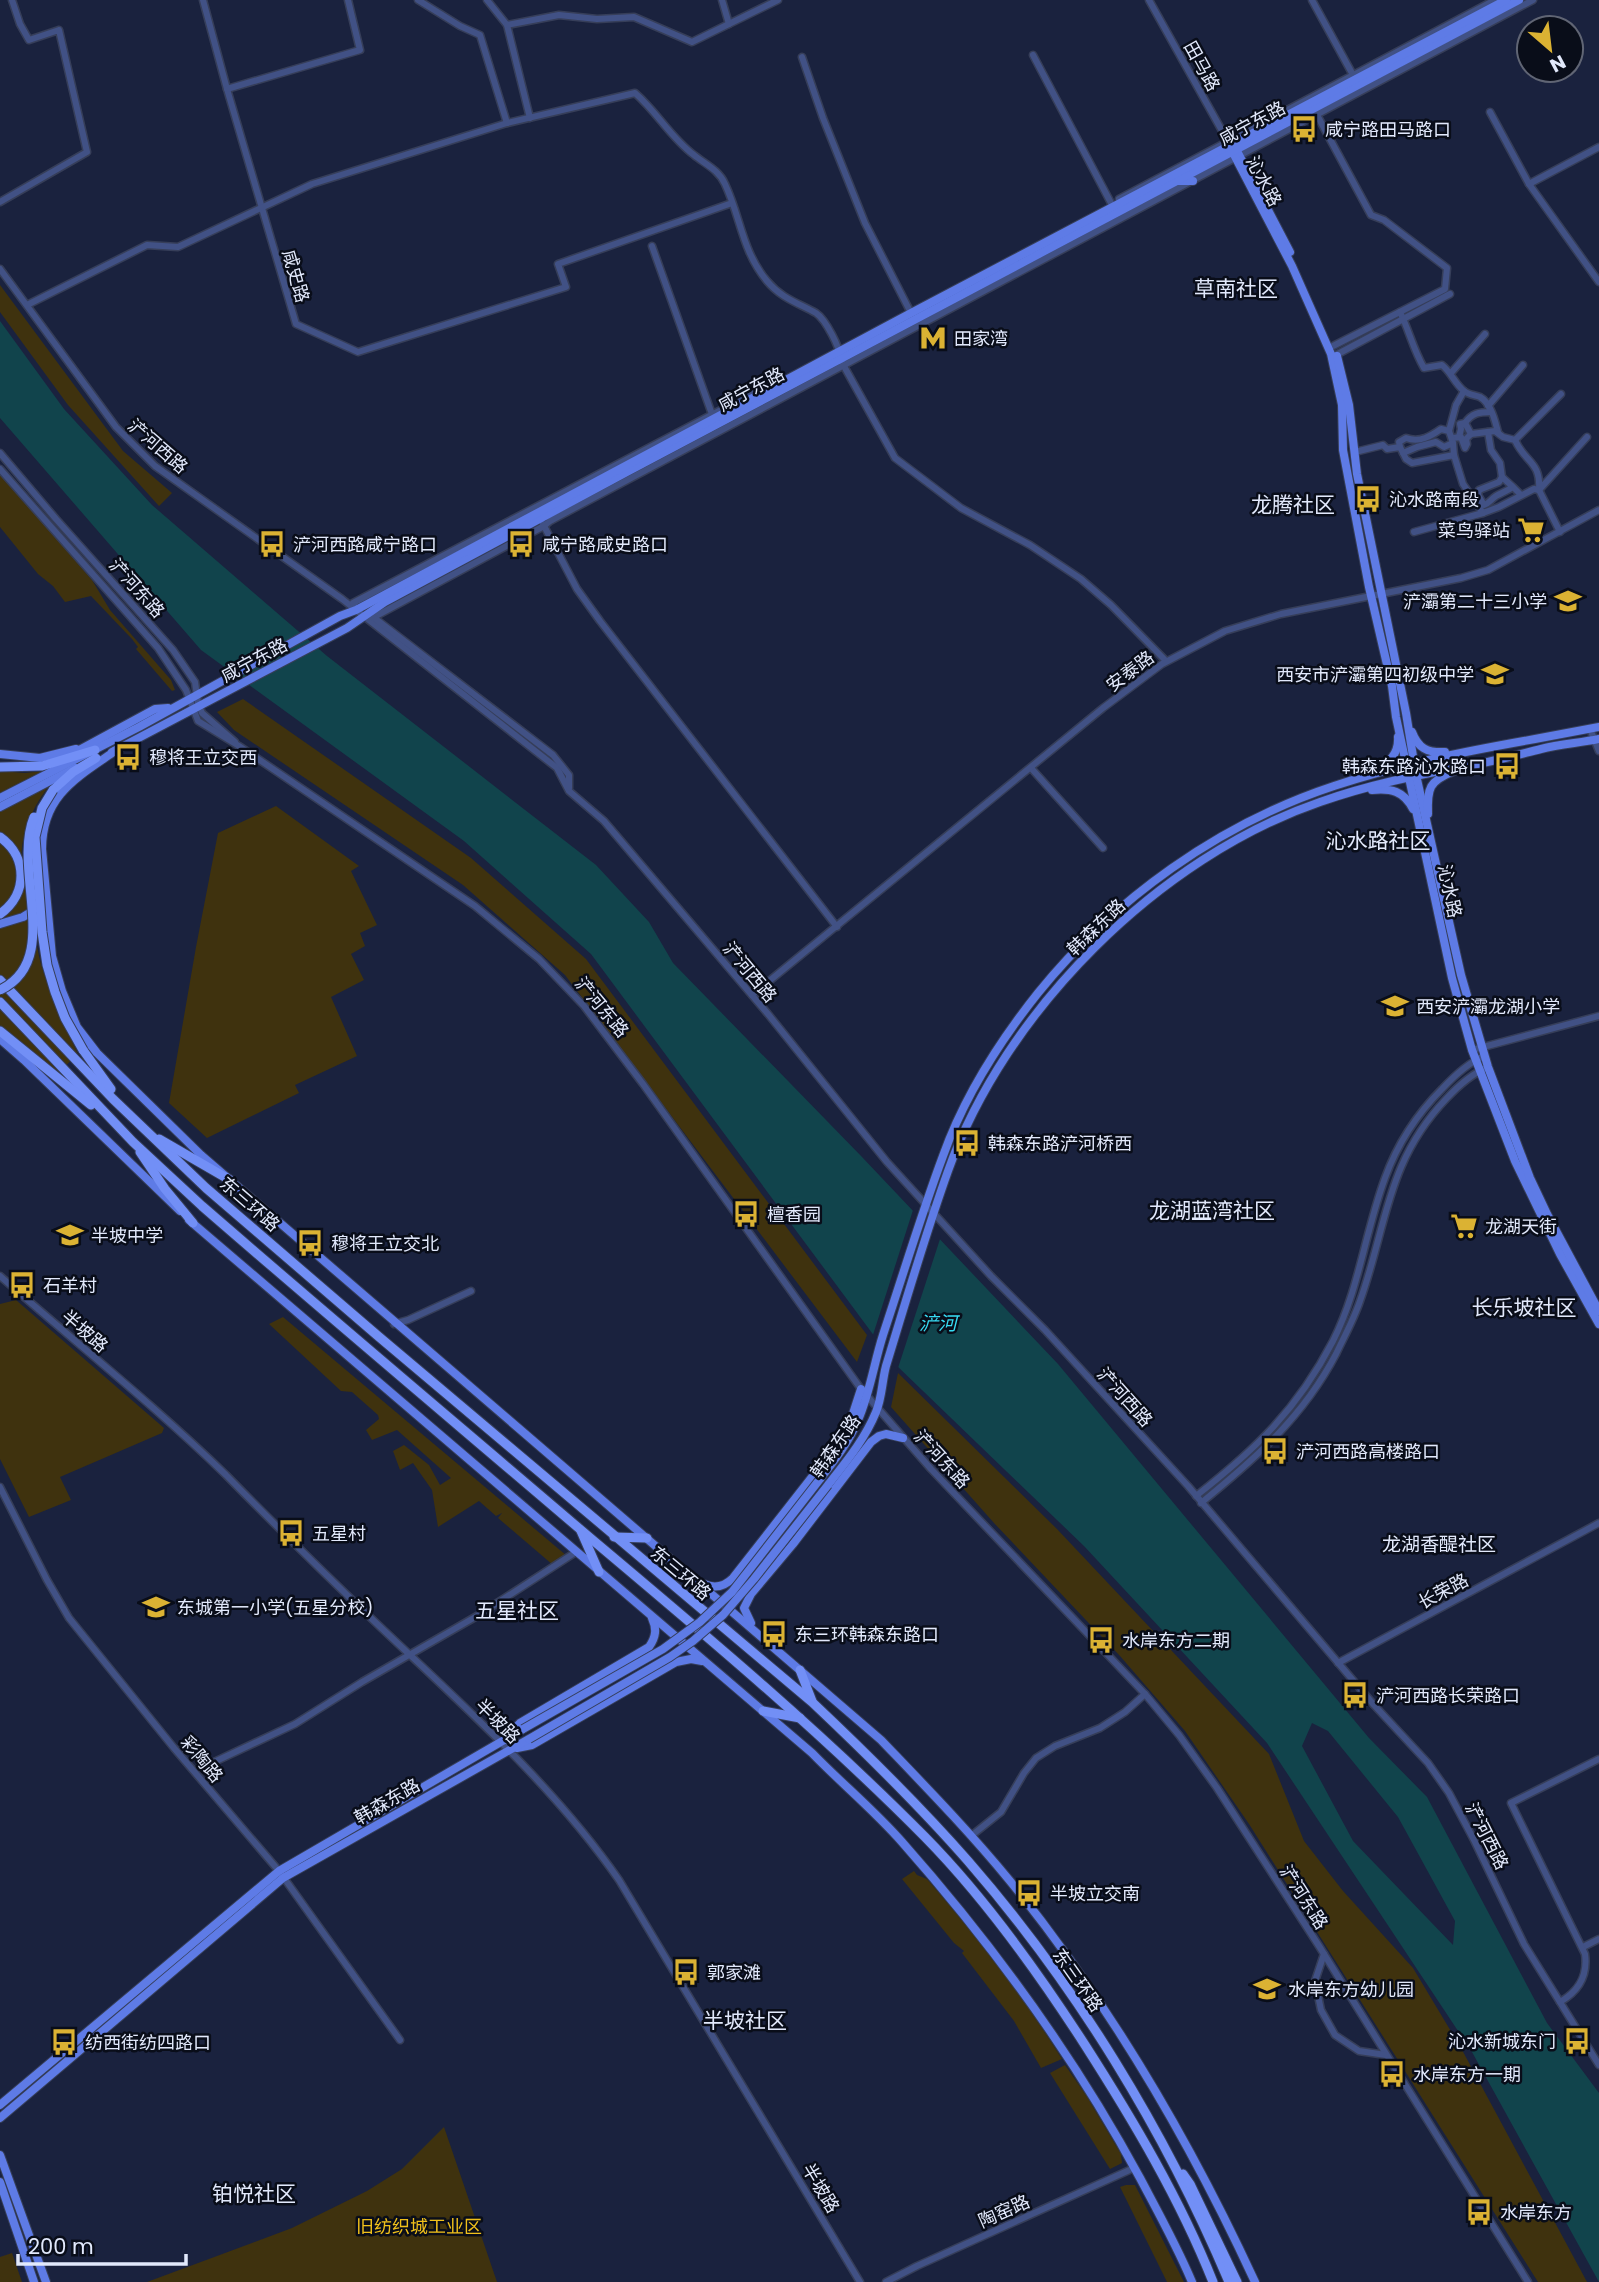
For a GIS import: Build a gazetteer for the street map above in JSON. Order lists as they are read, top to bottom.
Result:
{
  "streets": {
    "highway": ["东三环路"],
    "main road": ["咸宁东路", "沁水路", "韩森东路"],
    "street": [
      "田马路",
      "咸史路",
      "浐河西路",
      "浐河东路",
      "安泰路",
      "半坡路",
      "长荣路",
      "彩陶路",
      "陶窑路"
    ]
  },
  "crossings": [
    ["田马路", "咸宁东路"],
    ["田马路", "沁水路"],
    ["咸宁东路", "沁水路"],
    ["咸宁东路", "浐河西路"],
    ["咸宁东路", "浐河东路"],
    ["沁水路", "安泰路"],
    ["沁水路", "韩森东路"],
    ["浐河西路", "安泰路"],
    ["浐河西路", "韩森东路"],
    ["浐河西路", "长荣路"],
    ["浐河东路", "韩森东路"],
    ["韩森东路", "半坡路"],
    ["韩森东路", "彩陶路"]
  ],
  "districts": [
    "草南社区",
    "龙腾社区",
    "沁水路社区",
    "龙湖蓝湾社区",
    "长乐坡社区",
    "龙湖香醍社区",
    "五星社区",
    "半坡社区",
    "铂悦社区"
  ],
  "water": ["浐河"],
  "parks": ["旧纺织城工业区"],
  "places": {
    "bus stop": [
      "咸宁路田马路口",
      "沁水路南段",
      "浐河西路咸宁路口",
      "咸宁路咸史路口",
      "穆将王立交西",
      "韩森东路沁水路口",
      "韩森东路浐河桥西",
      "檀香园",
      "穆将王立交北",
      "石羊村",
      "浐河西路高楼路口",
      "五星村",
      "东三环韩森东路口",
      "水岸东方二期",
      "浐河西路长荣路口",
      "半坡立交南",
      "郭家滩",
      "沁水新城东门",
      "纺西街纺四路口",
      "水岸东方一期",
      "水岸东方"
    ],
    "metro station": ["田家湾"],
    "supermarket": ["菜鸟驿站", "龙湖天街"],
    "school or university": [
      "浐灞第二十三小学",
      "西安市浐灞第四初级中学",
      "西安浐灞龙湖小学",
      "半坡中学",
      "东城第一小学(五星分校)",
      "水岸东方幼儿园"
    ]
  },
  "scale_bar": "200 m",
  "north": "bottom right"
}
